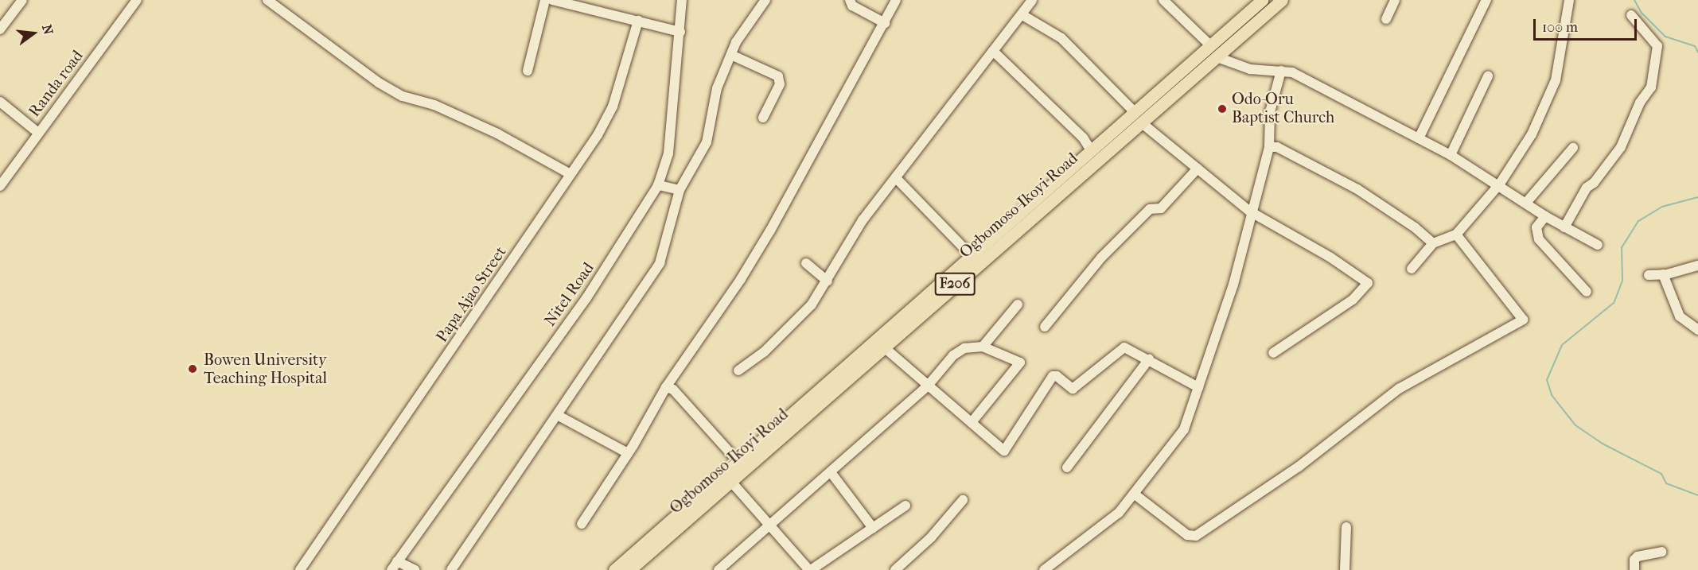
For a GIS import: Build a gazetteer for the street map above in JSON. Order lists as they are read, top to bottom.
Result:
{
  "streets": {
    "main road": ["Ogbomoso-Ikoyi Road", "F206"],
    "street": ["Randa road", "Papa Ajao Street", "Nitel Road"]
  },
  "places": ["Odo-Oru Baptist Church", "Bowen University Teaching Hospital"],
  "scale_bar": "100 m",
  "north": "right"
}
